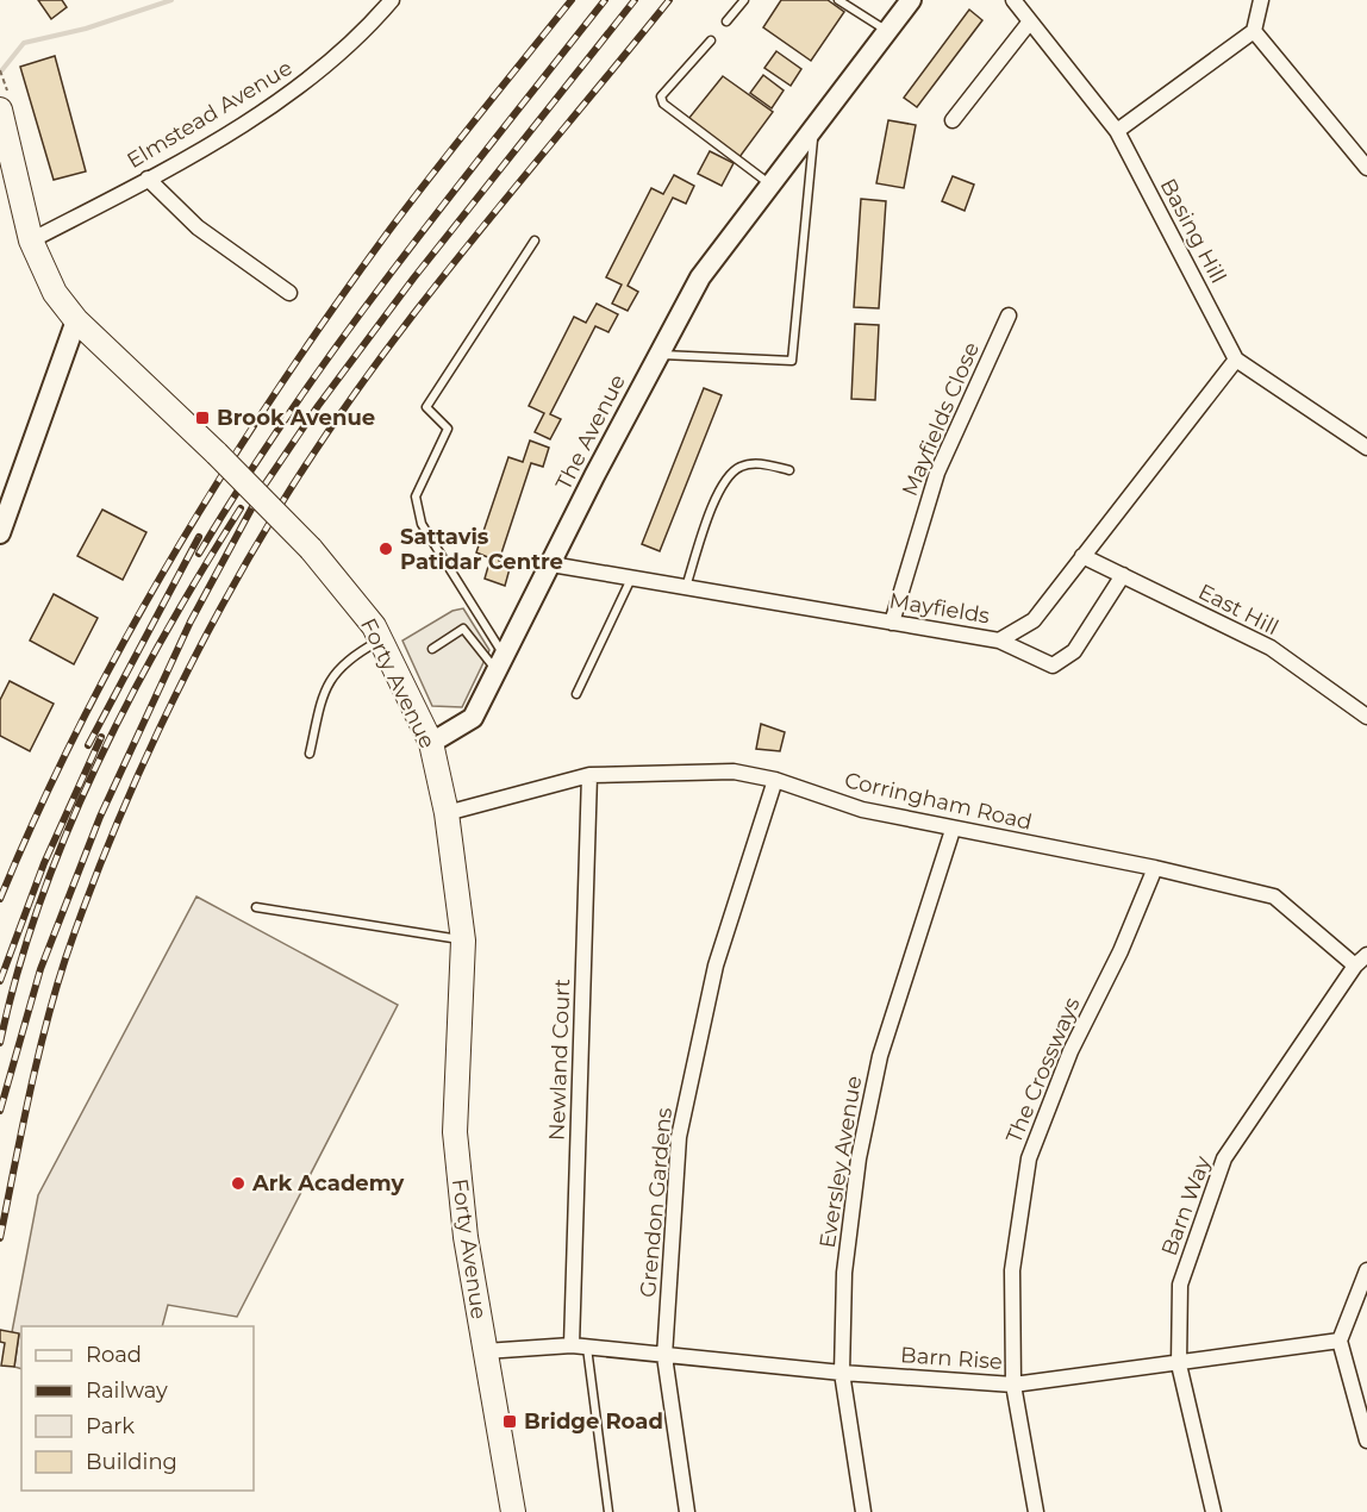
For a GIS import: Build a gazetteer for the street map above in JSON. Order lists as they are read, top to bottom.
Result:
{
  "streets": {
    "main road": ["Forty Avenue"],
    "street": [
      "Elmstead Avenue",
      "Basing Hill",
      "Mayfields Close",
      "The Avenue",
      "Mayfields",
      "East Hill",
      "Corringham Road",
      "Newland Court",
      "The Crossways",
      "Eversley Avenue",
      "Grendon Gardens",
      "Barn Way",
      "Barn Rise"
    ]
  },
  "crossings": [
    ["Elmstead Avenue", "Forty Avenue"],
    ["Basing Hill", "Mayfields"],
    ["Mayfields Close", "Mayfields"],
    ["The Avenue", "Mayfields"],
    ["The Avenue", "Forty Avenue"],
    ["Mayfields", "East Hill"],
    ["Forty Avenue", "Corringham Road"],
    ["Forty Avenue", "Barn Rise"],
    ["Corringham Road", "Newland Court"],
    ["Corringham Road", "The Crossways"],
    ["Corringham Road", "Eversley Avenue"],
    ["Corringham Road", "Grendon Gardens"],
    ["Corringham Road", "Barn Way"],
    ["Newland Court", "Barn Rise"],
    ["The Crossways", "Barn Rise"],
    ["Eversley Avenue", "Barn Rise"],
    ["Grendon Gardens", "Barn Rise"],
    ["Barn Way", "Barn Rise"]
  ],
  "places": {
    "transit": ["Brook Avenue", "Bridge Road"],
    "other": ["Sattavis Patidar Centre", "Ark Academy"]
  },
  "legend": [
    "Road",
    "Railway",
    "Park",
    "Building"
  ]
}
